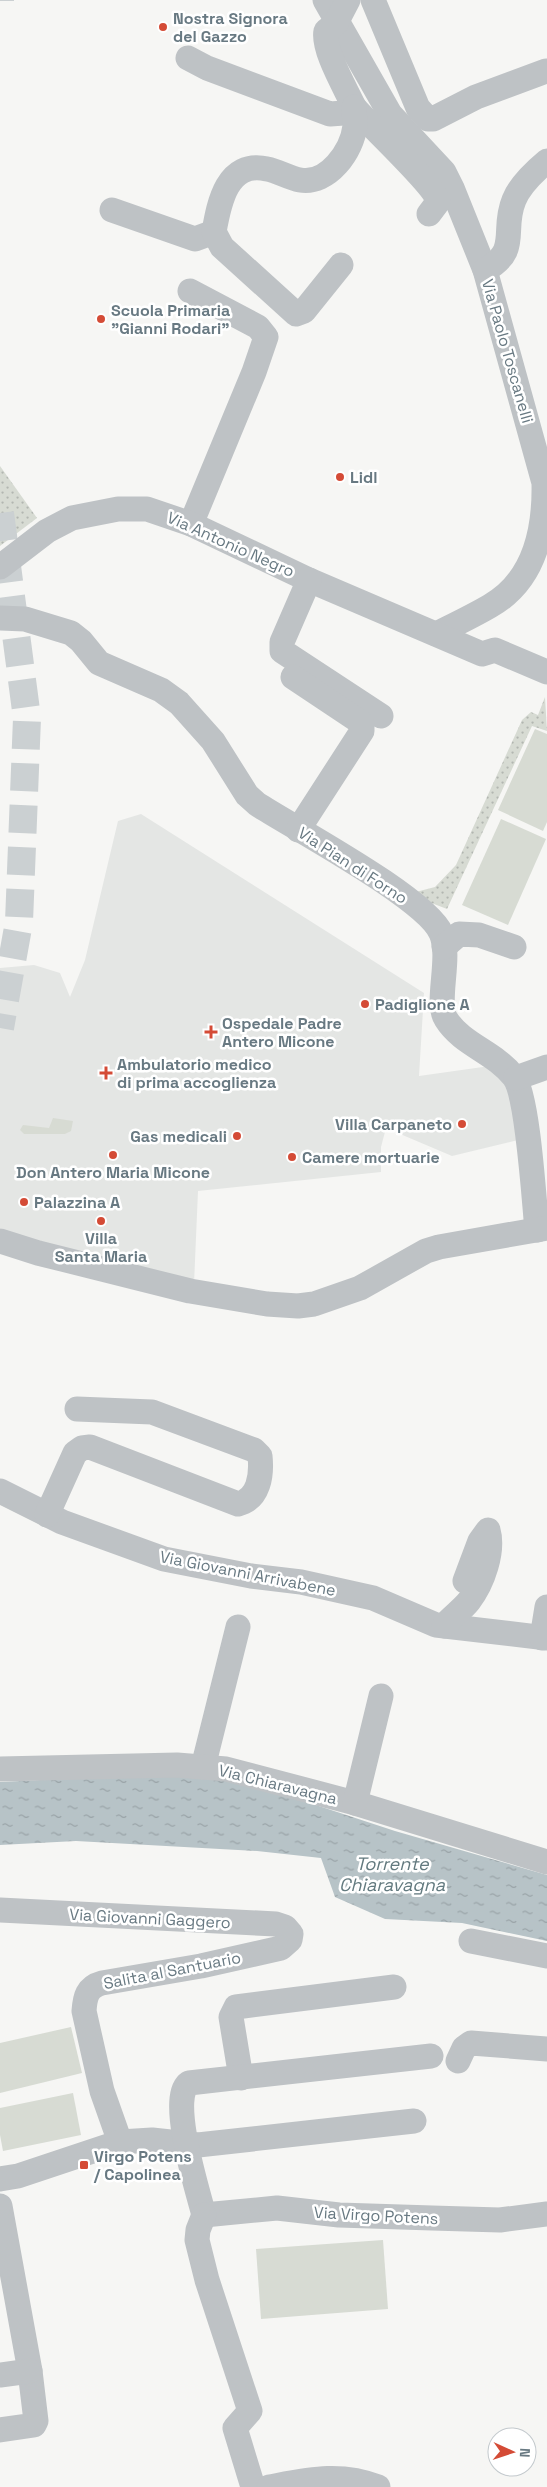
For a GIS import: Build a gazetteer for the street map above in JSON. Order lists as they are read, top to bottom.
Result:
{
  "streets": {
    "street": [
      "Via Paolo Toscanelli",
      "Via Antonio Negro",
      "Via Pian di Forno",
      "Via Giovanni Arrivabene",
      "Via Chiaravagna",
      "Via Giovanni Gaggero",
      "Salita al Santuario",
      "Via Virgo Potens"
    ]
  },
  "crossings": [
    ["Via Paolo Toscanelli", "Via Antonio Negro"],
    ["Via Giovanni Gaggero", "Salita al Santuario"]
  ],
  "water": ["Torrente Chiaravagna"],
  "places": {
    "other": [
      "Nostra Signora del Gazzo",
      "Scuola Primaria \"Gianni Rodari\"",
      "Lidl",
      "Padiglione A",
      "Villa Carpaneto",
      "Gas medicali",
      "Don Antero Maria Micone",
      "Camere mortuarie",
      "Palazzina A",
      "Villa Santa Maria"
    ],
    "health": ["Ospedale Padre Antero Micone", "Ambulatorio medico di prima accoglienza"],
    "transit": ["Virgo Potens / Capolinea"]
  },
  "north": "right"
}
